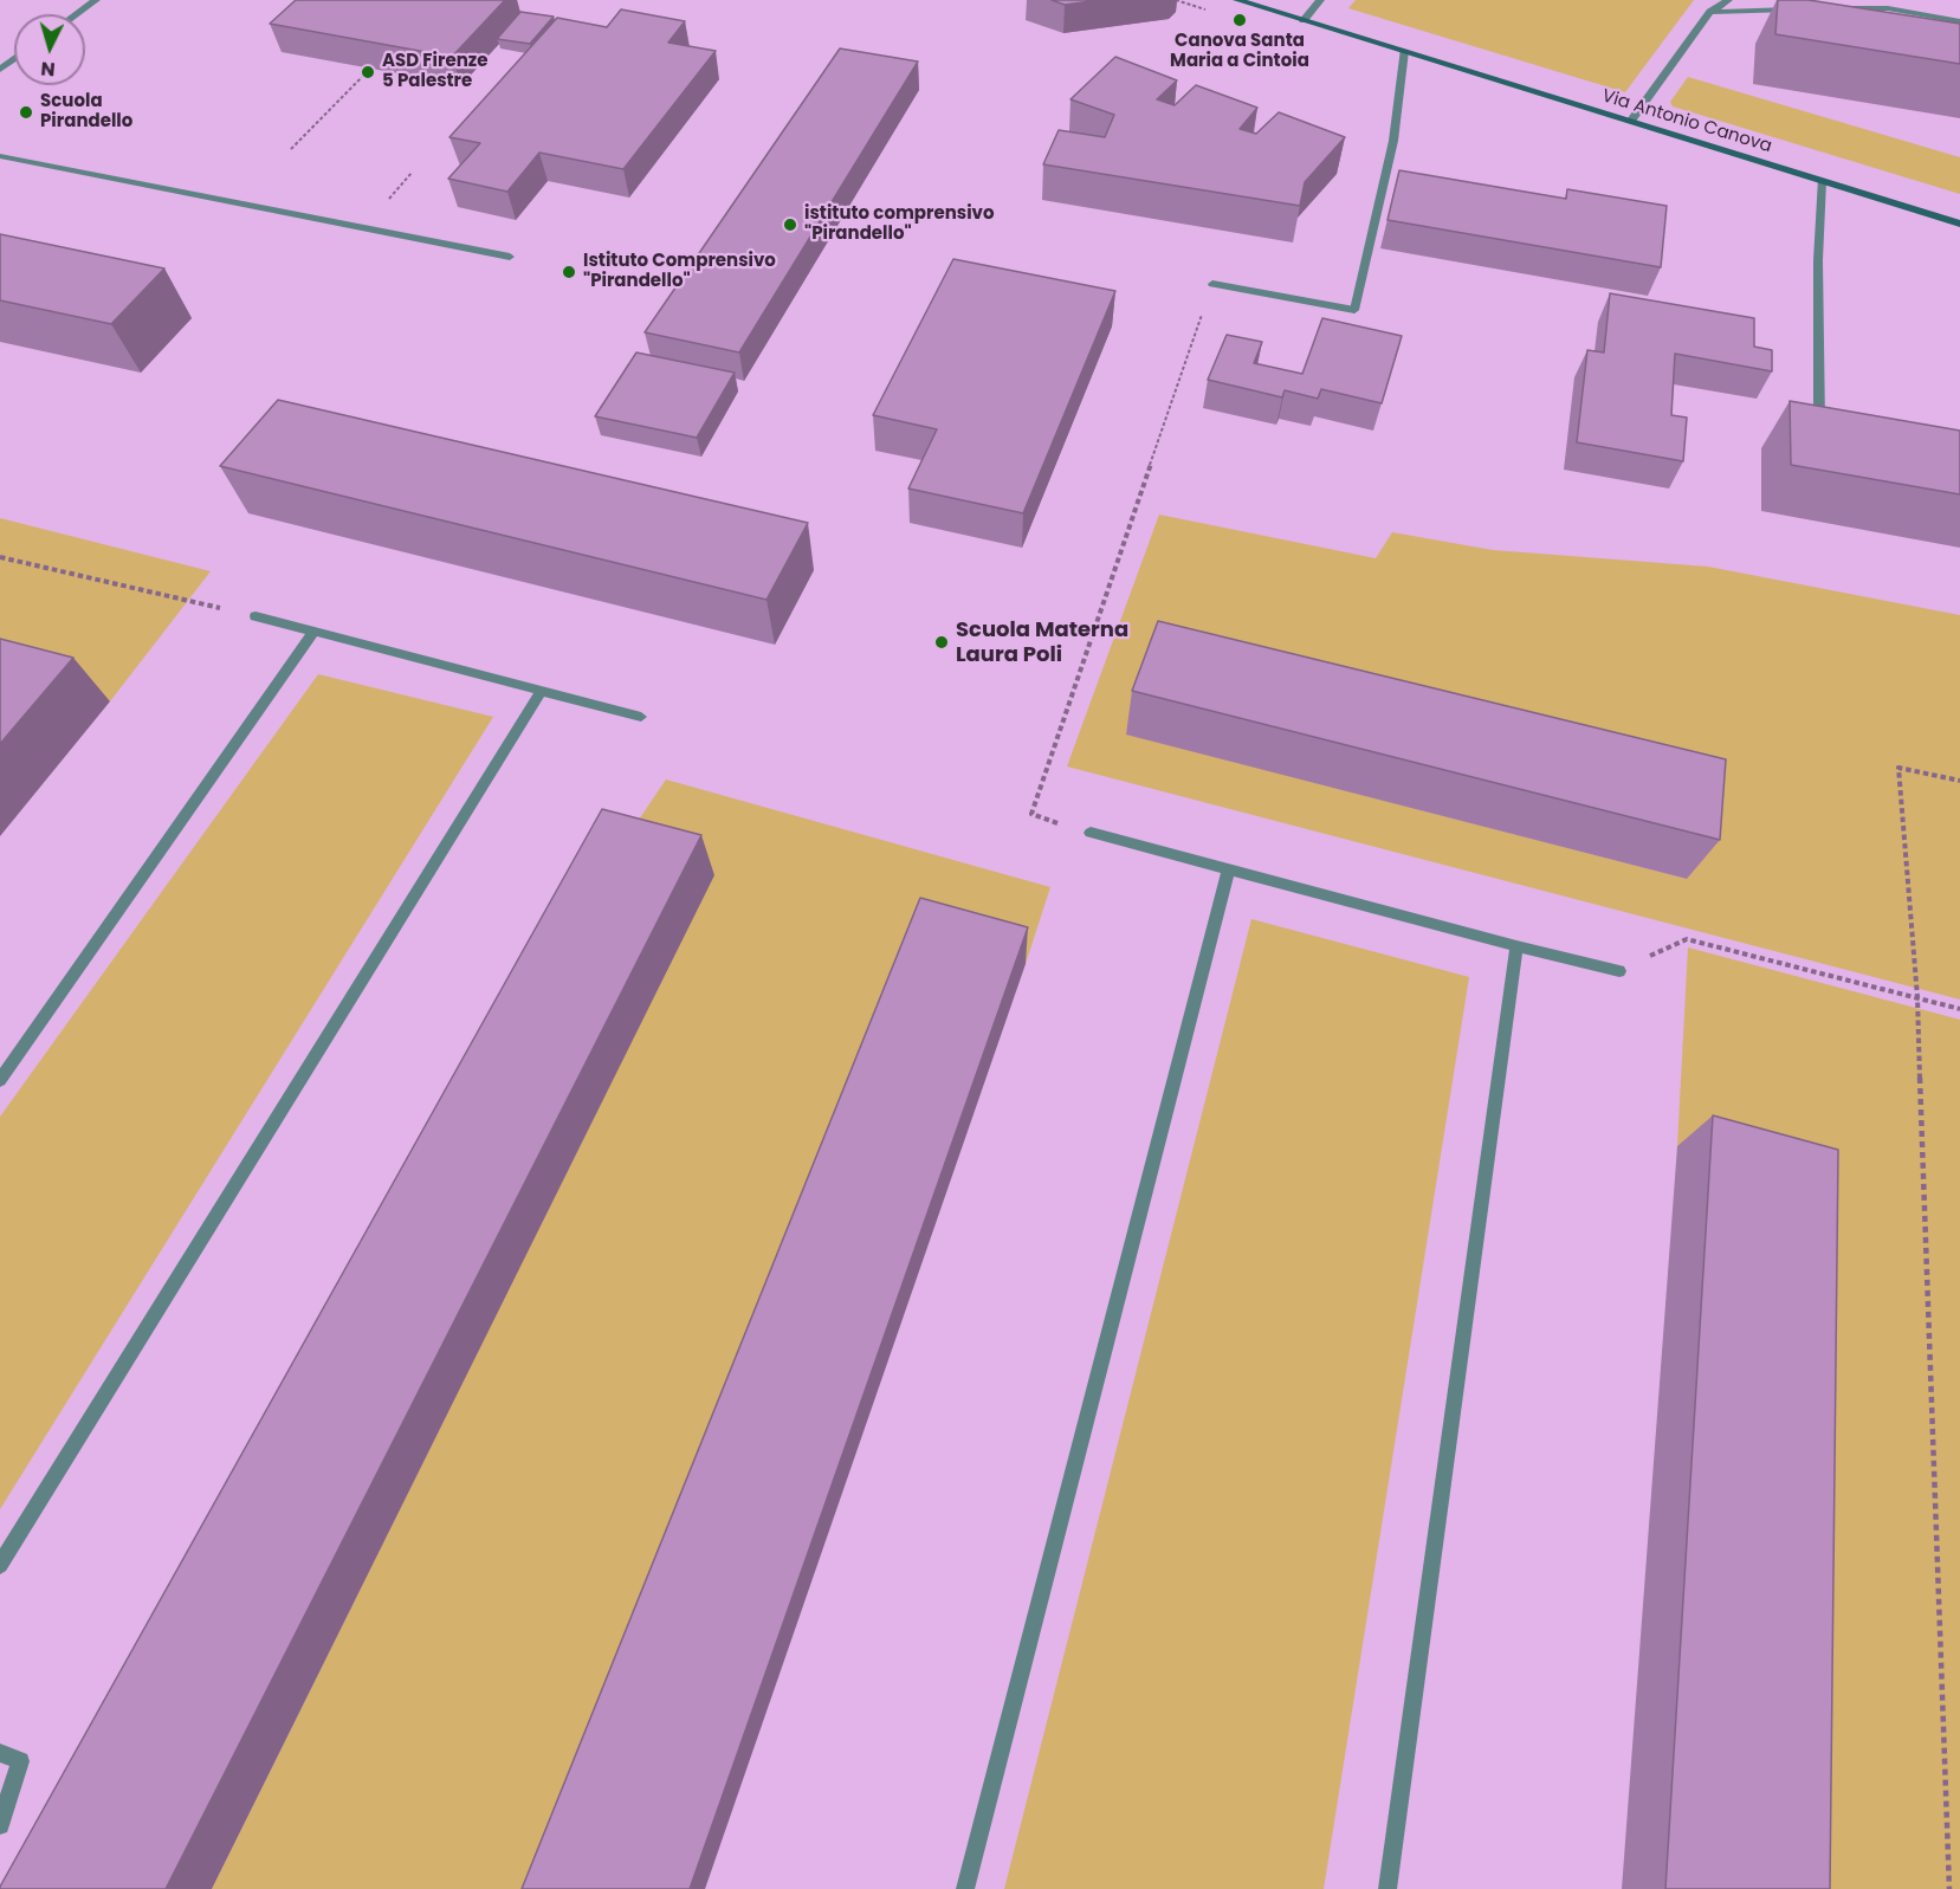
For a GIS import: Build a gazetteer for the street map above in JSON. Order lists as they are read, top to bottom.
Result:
{
  "streets": {
    "street": ["Via Antonio Canova"]
  },
  "places": [
    "Canova Santa Maria a Cintoia",
    "ASD Firenze 5 Palestre",
    "Scuola Pirandello",
    "istituto comprensivo \"Pirandello\"",
    "Istituto Comprensivo \"Pirandello\"",
    "Scuola Materna Laura Poli"
  ],
  "north": "bottom"
}
